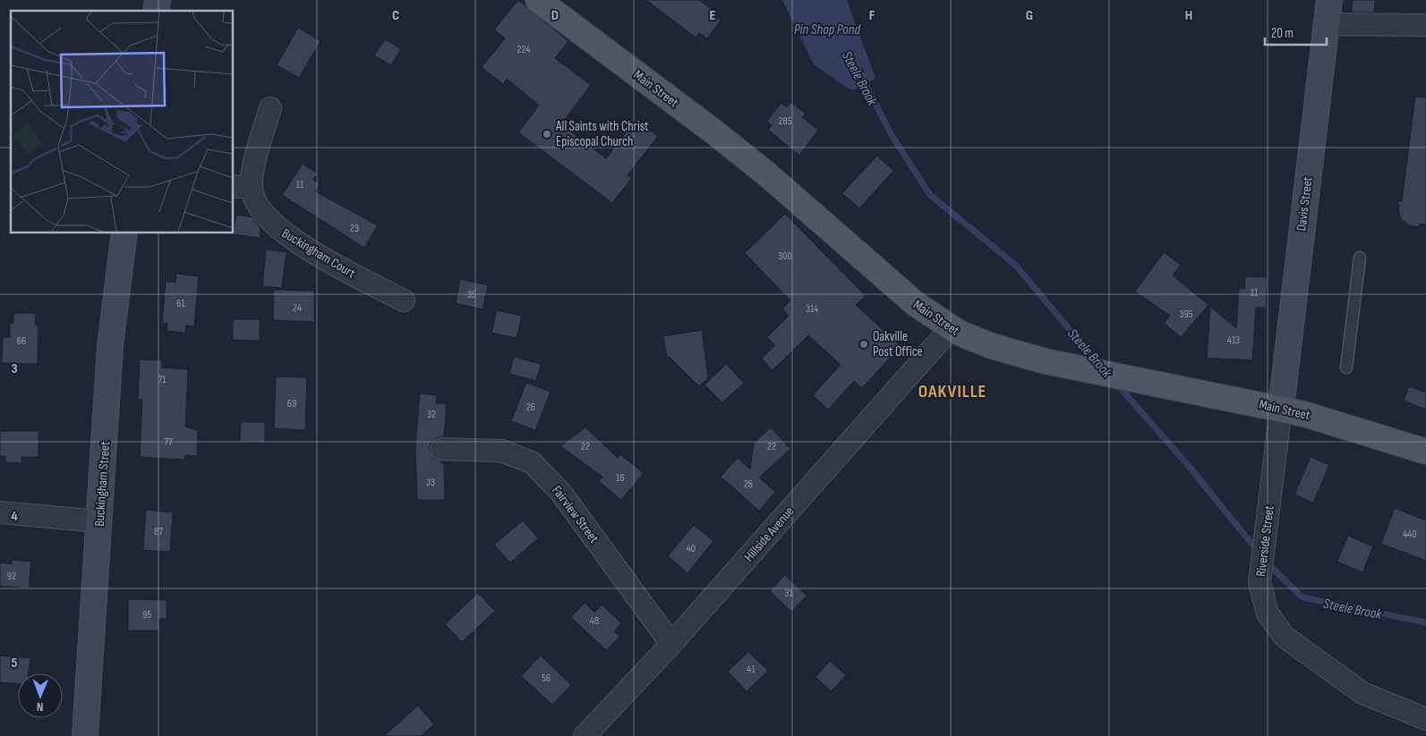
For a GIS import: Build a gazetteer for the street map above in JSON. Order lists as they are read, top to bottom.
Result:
{
  "streets": {
    "main road": ["Main Street", "Davis Street", "Buckingham Street"],
    "street": [
      "Buckingham Court",
      "Fairview Street",
      "Hillside Avenue",
      "Riverside Street"
    ]
  },
  "crossings": [
    ["Main Street", "Davis Street"],
    ["Main Street", "Hillside Avenue"],
    ["Main Street", "Riverside Street"],
    ["Davis Street", "Riverside Street"],
    ["Fairview Street", "Hillside Avenue"]
  ],
  "districts": ["OAKVILLE"],
  "water": ["Pin Shop Pond", "Steele Brook"],
  "places": ["All Saints with Christ Episcopal Church", "Oakville Post Office"],
  "house_numbers": [
    "224",
    "285",
    "11",
    "23",
    "300",
    "11",
    "35",
    "61",
    "24",
    "314",
    "395",
    "413",
    "66",
    "71",
    "69",
    "26",
    "32",
    "77",
    "22",
    "22",
    "16",
    "33",
    "26",
    "87",
    "440",
    "40",
    "92",
    "31",
    "95",
    "48",
    "41",
    "56"
  ],
  "scale_bar": "20 m",
  "north": "bottom",
  "grid": {
    "columns": [
      "C",
      "D",
      "E",
      "F",
      "G",
      "H"
    ],
    "rows": ["3", "4", "5"]
  }
}
